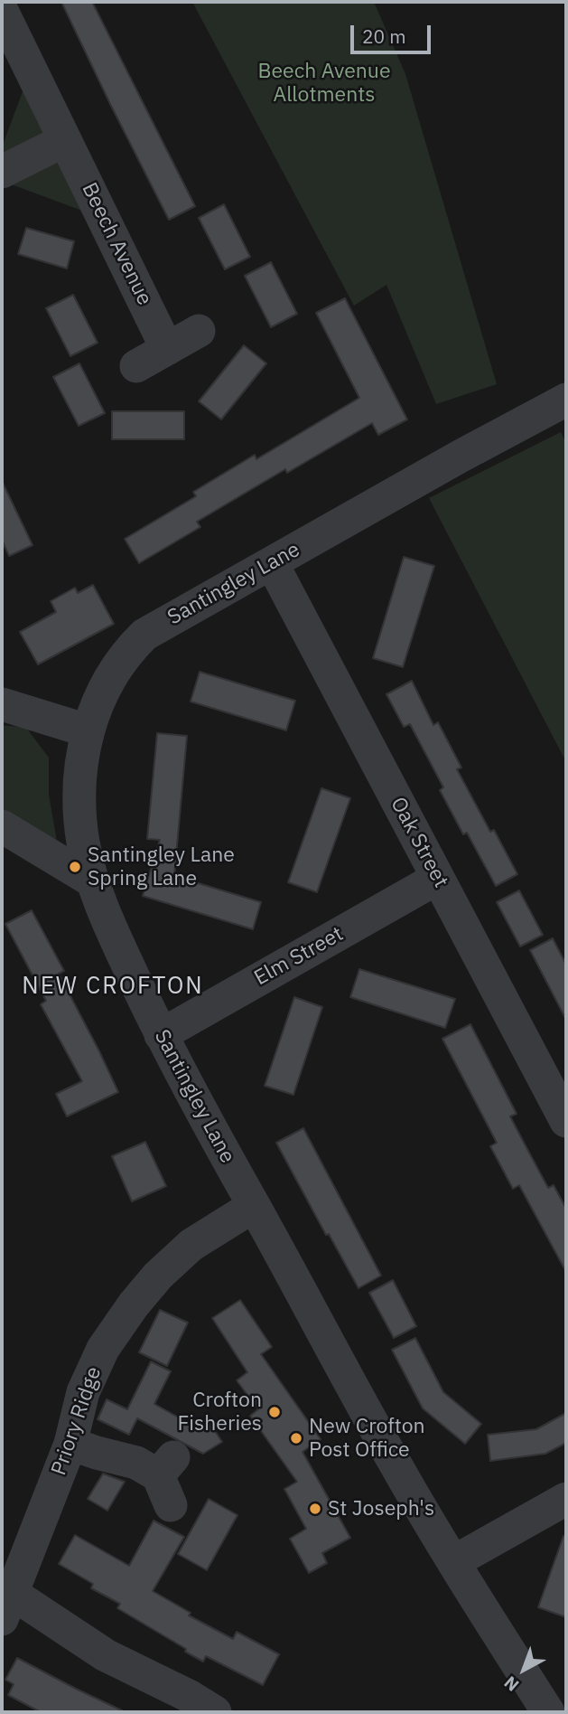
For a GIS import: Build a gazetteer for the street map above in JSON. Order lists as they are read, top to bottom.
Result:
{
  "streets": {
    "street": [
      "Beech Avenue",
      "Santingley Lane",
      "Oak Street",
      "Elm Street",
      "Priory Ridge"
    ]
  },
  "crossings": [
    ["Santingley Lane", "Oak Street"],
    ["Santingley Lane", "Elm Street"],
    ["Santingley Lane", "Priory Ridge"],
    ["Oak Street", "Elm Street"]
  ],
  "districts": ["NEW CROFTON"],
  "parks": ["Beech Avenue Allotments"],
  "places": [
    "Santingley Lane Spring Lane",
    "Crofton Fisheries",
    "New Crofton Post Office",
    "St Joseph's"
  ],
  "scale_bar": "20 m",
  "north": "bottom left"
}
